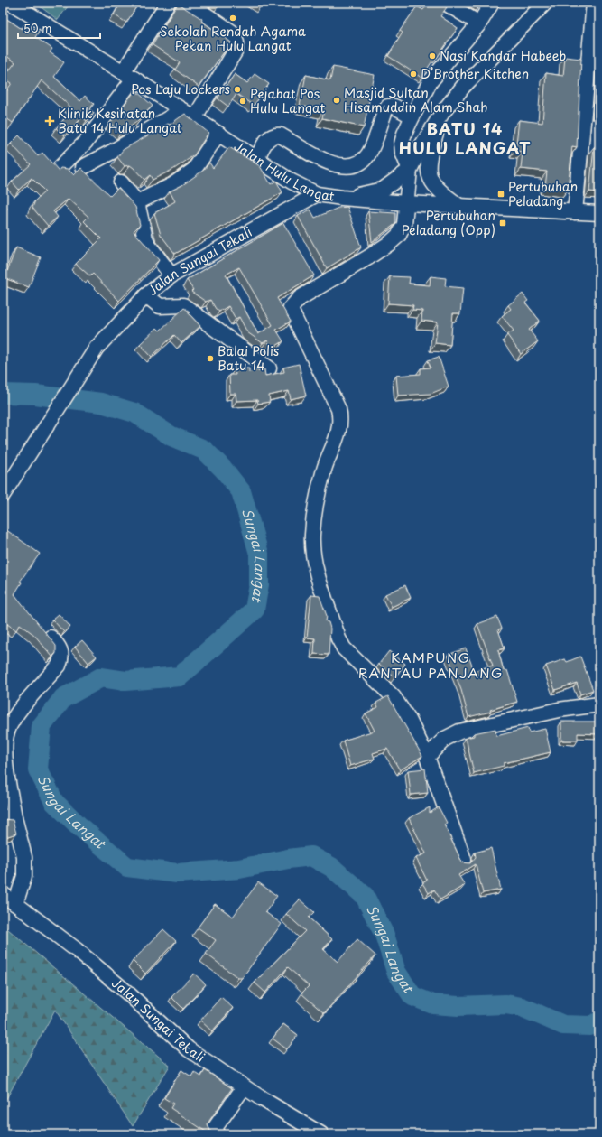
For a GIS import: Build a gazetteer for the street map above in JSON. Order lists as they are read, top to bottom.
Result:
{
  "streets": {
    "street": ["Jalan Hulu Langat", "Jalan Sungai Tekali"]
  },
  "crossings": [
    ["Jalan Hulu Langat", "Jalan Sungai Tekali"]
  ],
  "districts": ["BATU 14 HULU LANGAT", "KAMPUNG RANTAU PANJANG"],
  "water": ["Sungai Langat"],
  "places": {
    "other": [
      "Sekolah Rendah Agama Pekan Hulu Langat",
      "Nasi Kandar Habeeb",
      "D’Brother Kitchen",
      "Pos Laju Lockers",
      "Masjid Sultan Hisamuddin Alam Shah",
      "Pejabat Pos Hulu Langat",
      "Balai Polis Batu 14"
    ],
    "health": ["Klinik Kesihatan Batu 14 Hulu Langat"],
    "transit": ["Pertubuhan Peladang", "Pertubuhan Peladang (Opp)"]
  },
  "scale_bar": "50 m"
}
